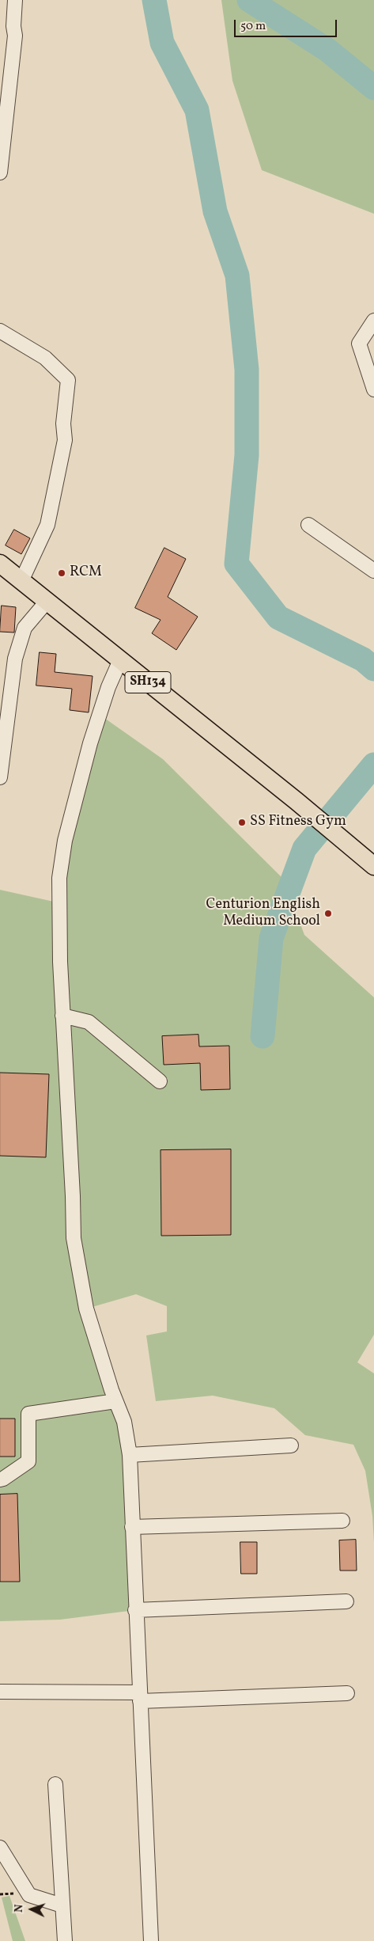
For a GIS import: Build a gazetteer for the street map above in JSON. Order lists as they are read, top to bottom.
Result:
{
  "streets": {
    "main road": ["SH134"]
  },
  "places": ["RCM", "SS Fitness Gym", "Centurion English Medium School"],
  "scale_bar": "50 m",
  "north": "left"
}
